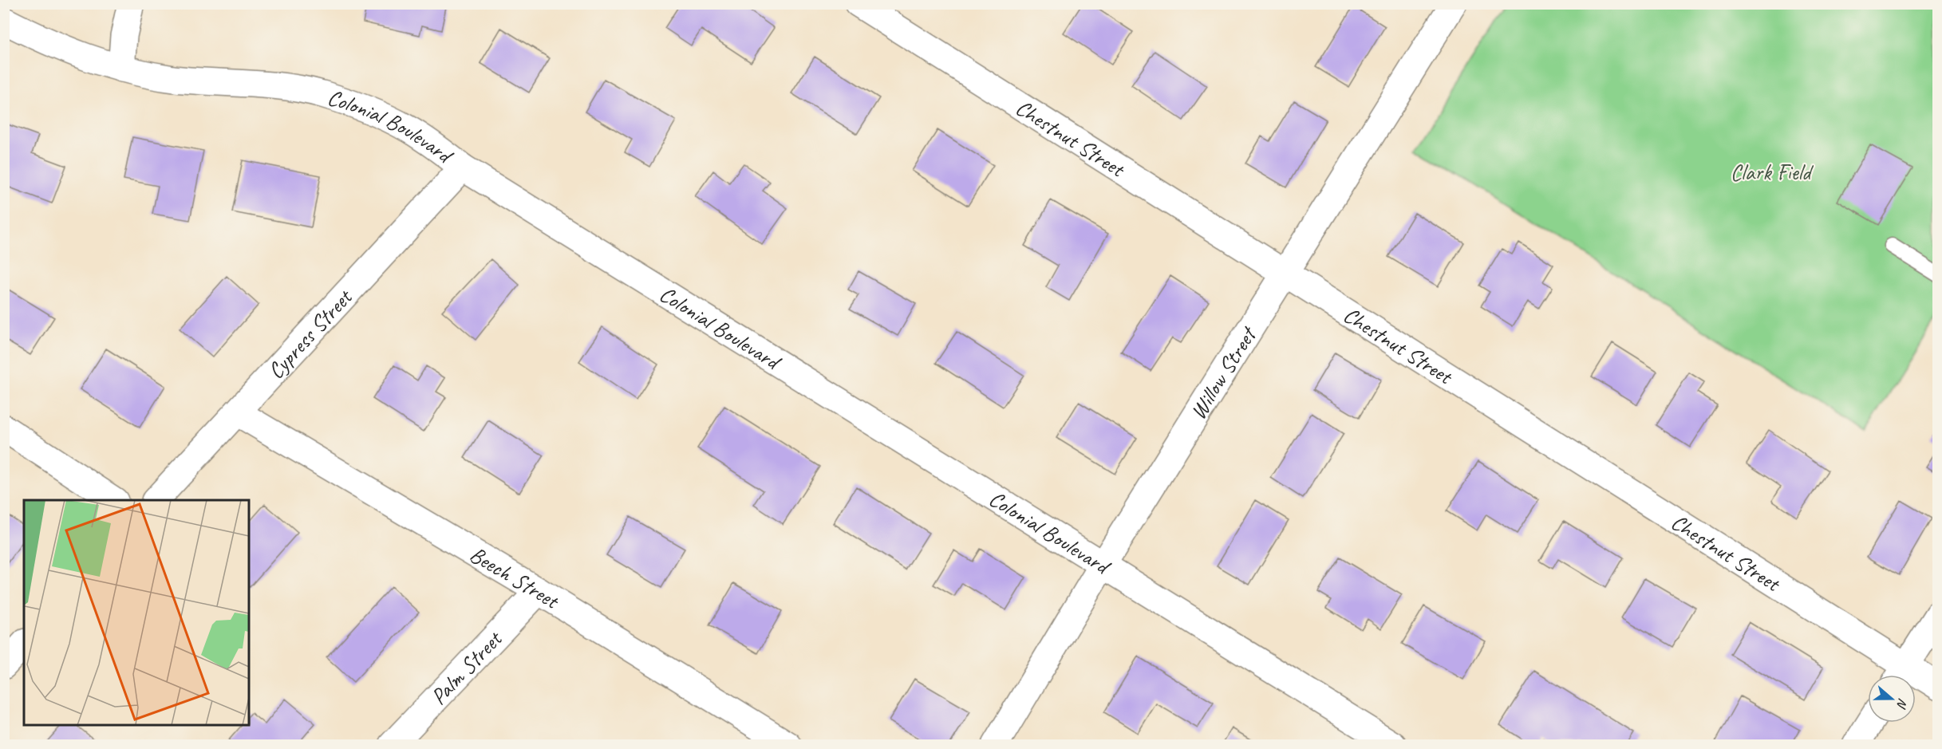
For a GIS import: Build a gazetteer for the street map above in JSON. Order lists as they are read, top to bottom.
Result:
{
  "streets": {
    "street": [
      "Colonial Boulevard",
      "Chestnut Street",
      "Cypress Street",
      "Willow Street",
      "Beech Street",
      "Palm Street"
    ]
  },
  "crossings": [
    ["Colonial Boulevard", "Cypress Street"],
    ["Colonial Boulevard", "Willow Street"],
    ["Chestnut Street", "Willow Street"],
    ["Cypress Street", "Beech Street"],
    ["Beech Street", "Palm Street"]
  ],
  "parks": ["Clark Field"],
  "north": "right"
}
